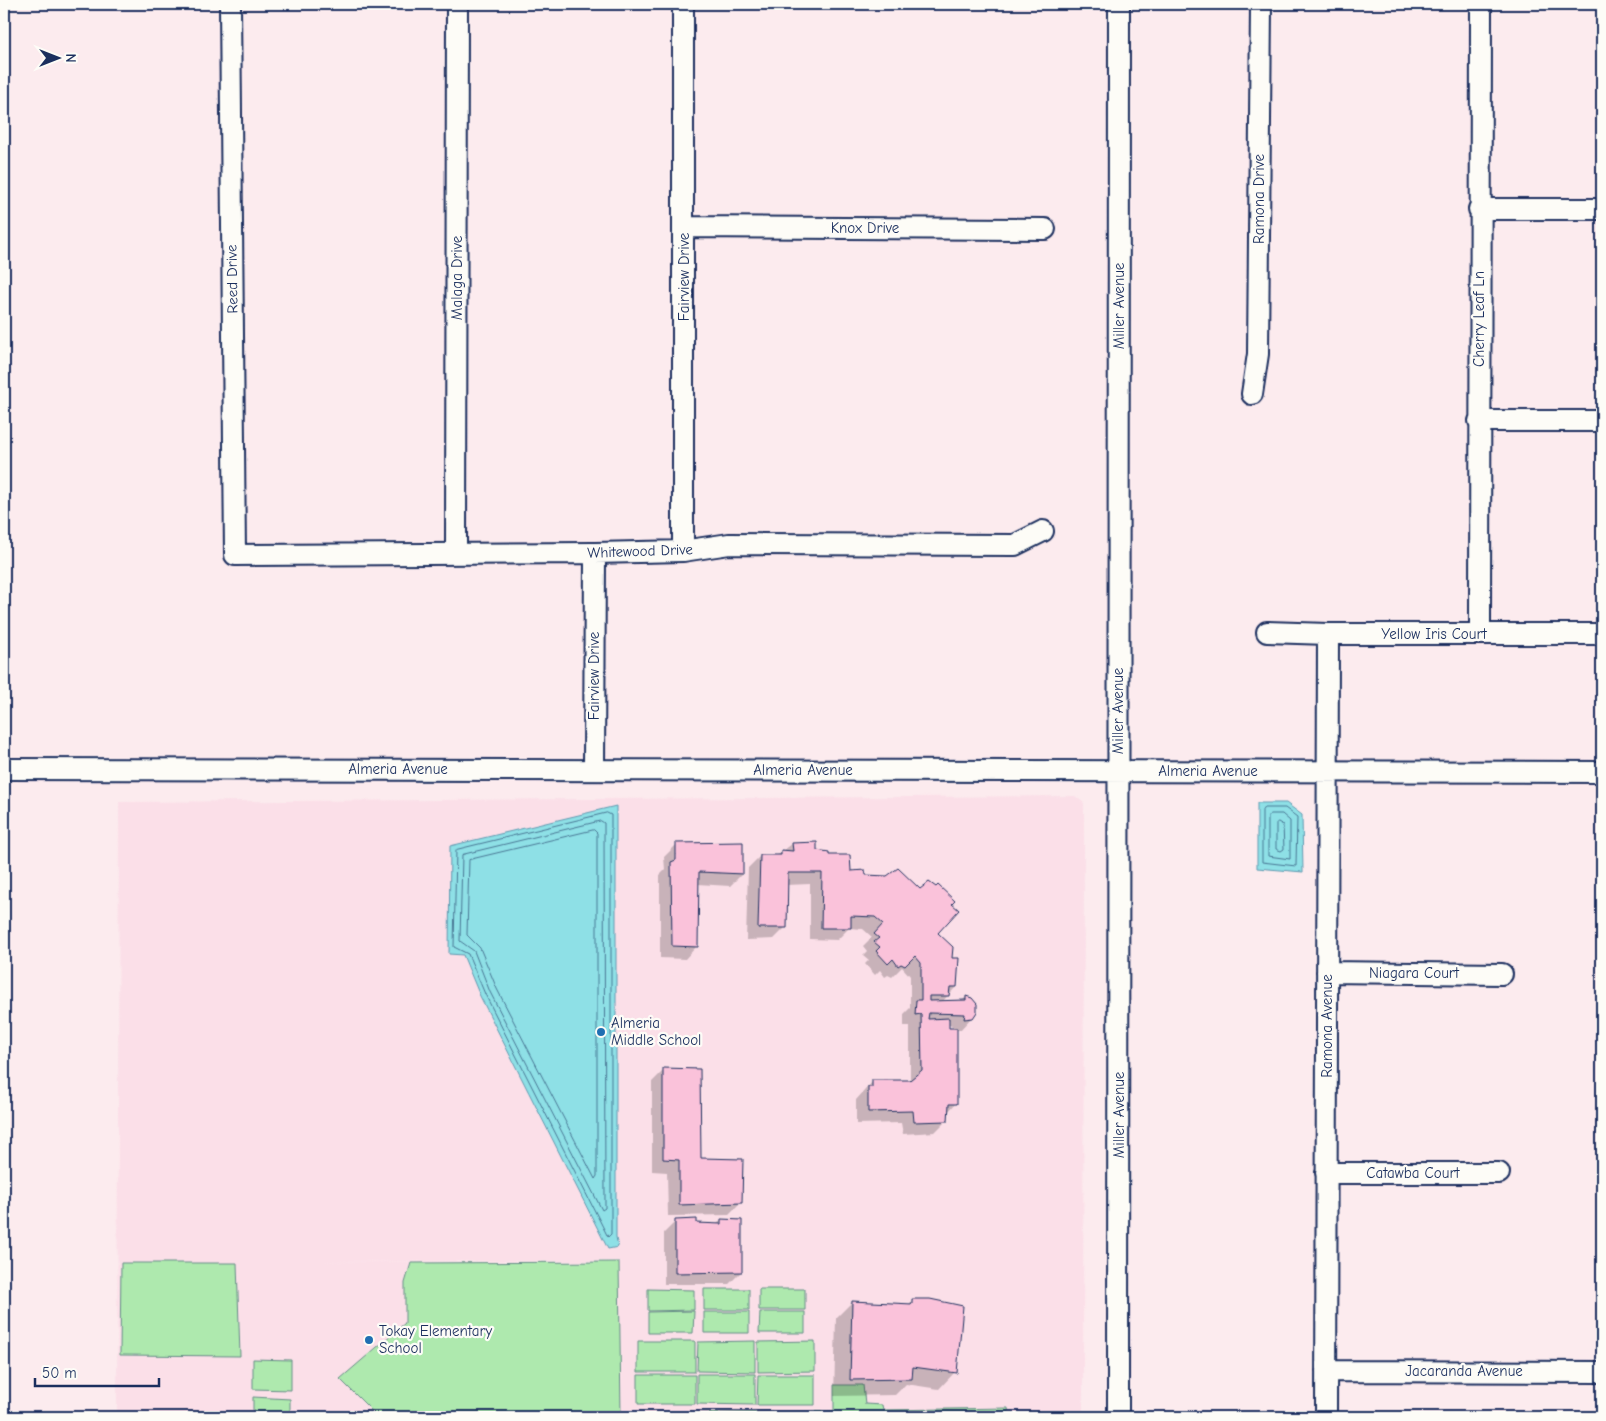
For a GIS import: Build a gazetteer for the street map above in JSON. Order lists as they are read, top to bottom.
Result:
{
  "streets": {
    "street": [
      "Ramona Drive",
      "Knox Drive",
      "Fairview Drive",
      "Malaga Drive",
      "Reed Drive",
      "Miller Avenue",
      "Cherry Leaf Ln",
      "Whitewood Drive",
      "Yellow Iris Court",
      "Almeria Avenue",
      "Niagara Court",
      "Ramona Avenue",
      "Catawba Court",
      "Jacaranda Avenue"
    ]
  },
  "crossings": [
    ["Knox Drive", "Fairview Drive"],
    ["Fairview Drive", "Whitewood Drive"],
    ["Fairview Drive", "Almeria Avenue"],
    ["Malaga Drive", "Whitewood Drive"],
    ["Reed Drive", "Whitewood Drive"],
    ["Miller Avenue", "Almeria Avenue"],
    ["Cherry Leaf Ln", "Yellow Iris Court"],
    ["Yellow Iris Court", "Ramona Avenue"],
    ["Almeria Avenue", "Ramona Avenue"],
    ["Niagara Court", "Ramona Avenue"],
    ["Ramona Avenue", "Catawba Court"],
    ["Ramona Avenue", "Jacaranda Avenue"]
  ],
  "places": ["Almeria Middle School", "Tokay Elementary School"],
  "scale_bar": "50 m",
  "north": "right"
}
